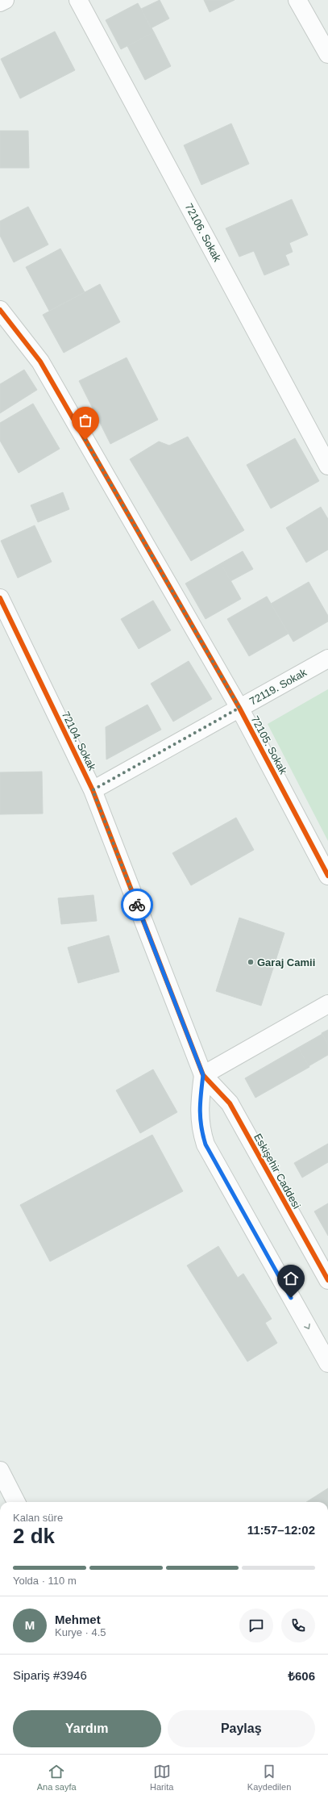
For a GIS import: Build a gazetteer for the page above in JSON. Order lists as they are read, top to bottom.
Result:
{
  "streets": {
    "street": [
      "72106. Sokak",
      "72119. Sokak",
      "72104. Sokak",
      "72105. Sokak",
      "Eskişehir Caddesi"
    ]
  },
  "crossings": [
    ["72119. Sokak", "72104. Sokak"],
    ["72119. Sokak", "72105. Sokak"],
    ["72104. Sokak", "Eskişehir Caddesi"]
  ],
  "places": ["Garaj Camii"],
  "page": {
    "heading": ["2 dk", "Kalan süre", "11:57–12:02"],
    "panel": [
      "Mehmet",
      "Kurye · 4.5",
      "Sipariş #3946",
      "₺606"
    ],
    "bar": "Yolda · 110 m",
    "round": "M",
    "buttons": ["Yardım", "Paylaş"],
    "tabs": ["Ana sayfa", "Harita", "Kaydedilen"]
  }
}
